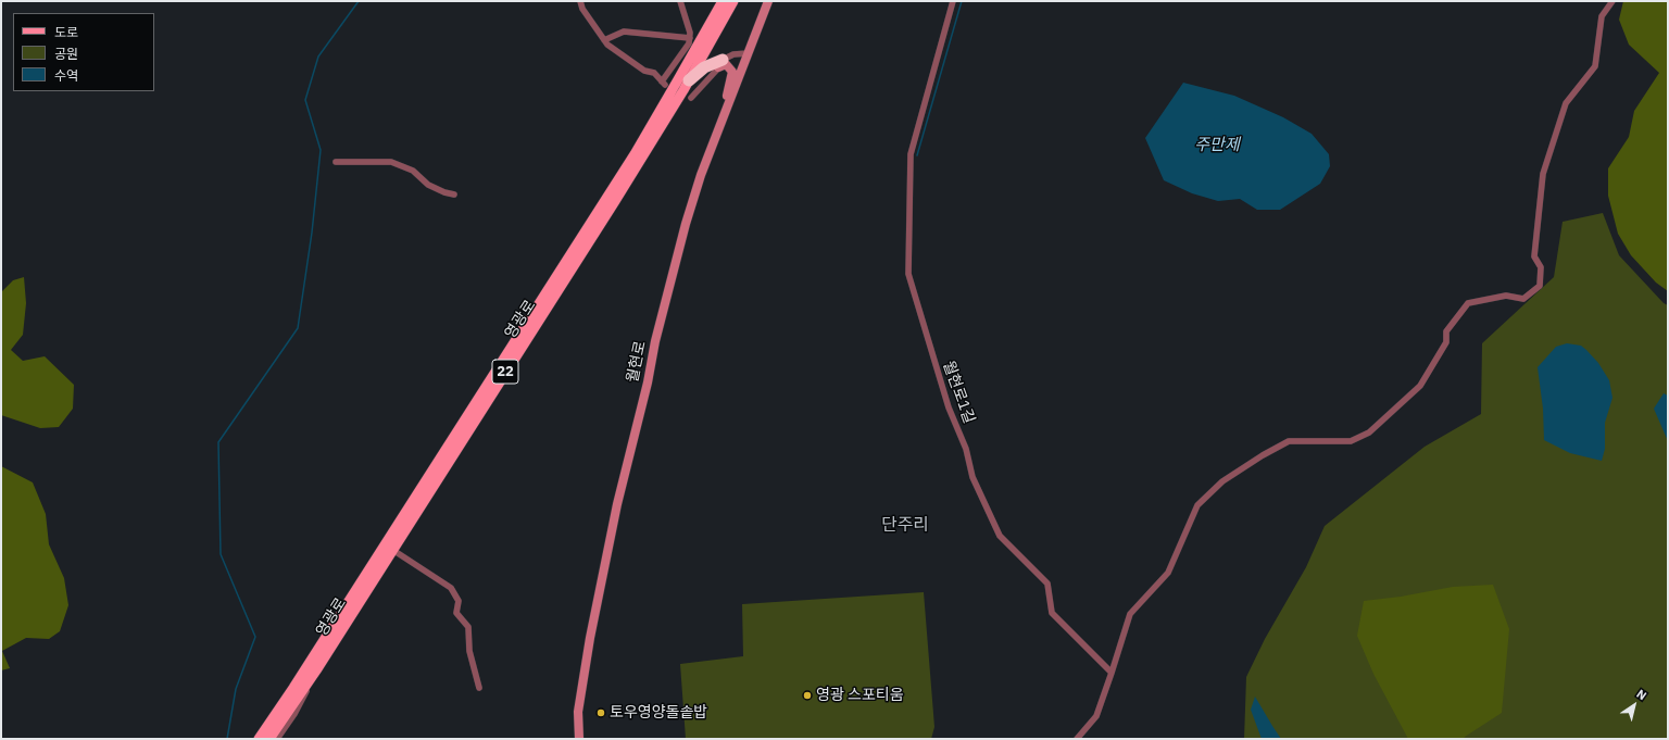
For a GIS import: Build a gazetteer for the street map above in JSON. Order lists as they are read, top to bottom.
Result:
{
  "streets": {
    "main road": ["영광로", "22"],
    "street": ["월현로", "월현로1길"]
  },
  "districts": ["단주리"],
  "water": ["주만제"],
  "places": ["영광 스포티움", "토우영양돌솥밥"],
  "legend": ["도로", "공원", "수역"],
  "north": "top right"
}
